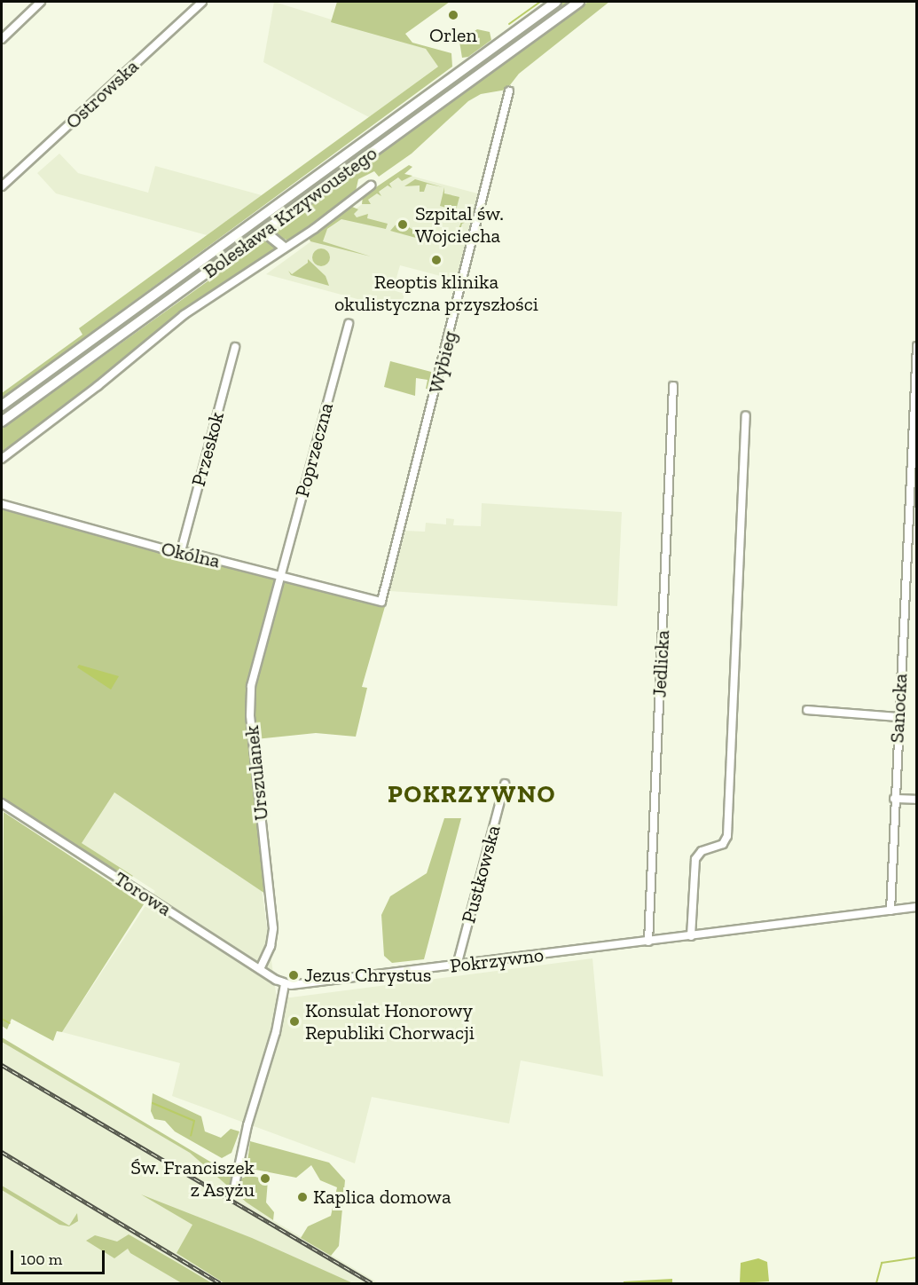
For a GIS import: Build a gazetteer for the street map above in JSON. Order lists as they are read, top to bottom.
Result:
{
  "streets": {
    "main road": ["Bolesława Krzywoustego"],
    "street": [
      "Ostrowska",
      "Wybieg",
      "Przeskok",
      "Poprzeczna",
      "Okólna",
      "Jedlicka",
      "Sanocka",
      "Urszulanek",
      "Pustkowska",
      "Torowa",
      "Pokrzywno"
    ]
  },
  "crossings": [
    ["Wybieg", "Okólna"],
    ["Przeskok", "Okólna"],
    ["Poprzeczna", "Okólna"],
    ["Poprzeczna", "Urszulanek"],
    ["Okólna", "Urszulanek"],
    ["Jedlicka", "Pokrzywno"],
    ["Sanocka", "Pokrzywno"],
    ["Urszulanek", "Torowa"],
    ["Pustkowska", "Pokrzywno"],
    ["Torowa", "Pokrzywno"]
  ],
  "districts": ["POKRZYWNO"],
  "places": [
    "Orlen",
    "Szpital św. Wojciecha",
    "Reoptis klinika okulistyczna przyszłości",
    "Jezus Chrystus",
    "Konsulat Honorowy Republiki Chorwacji",
    "Św. Franciszek z Asyżu",
    "Kaplica domowa"
  ],
  "scale_bar": "100 m"
}
